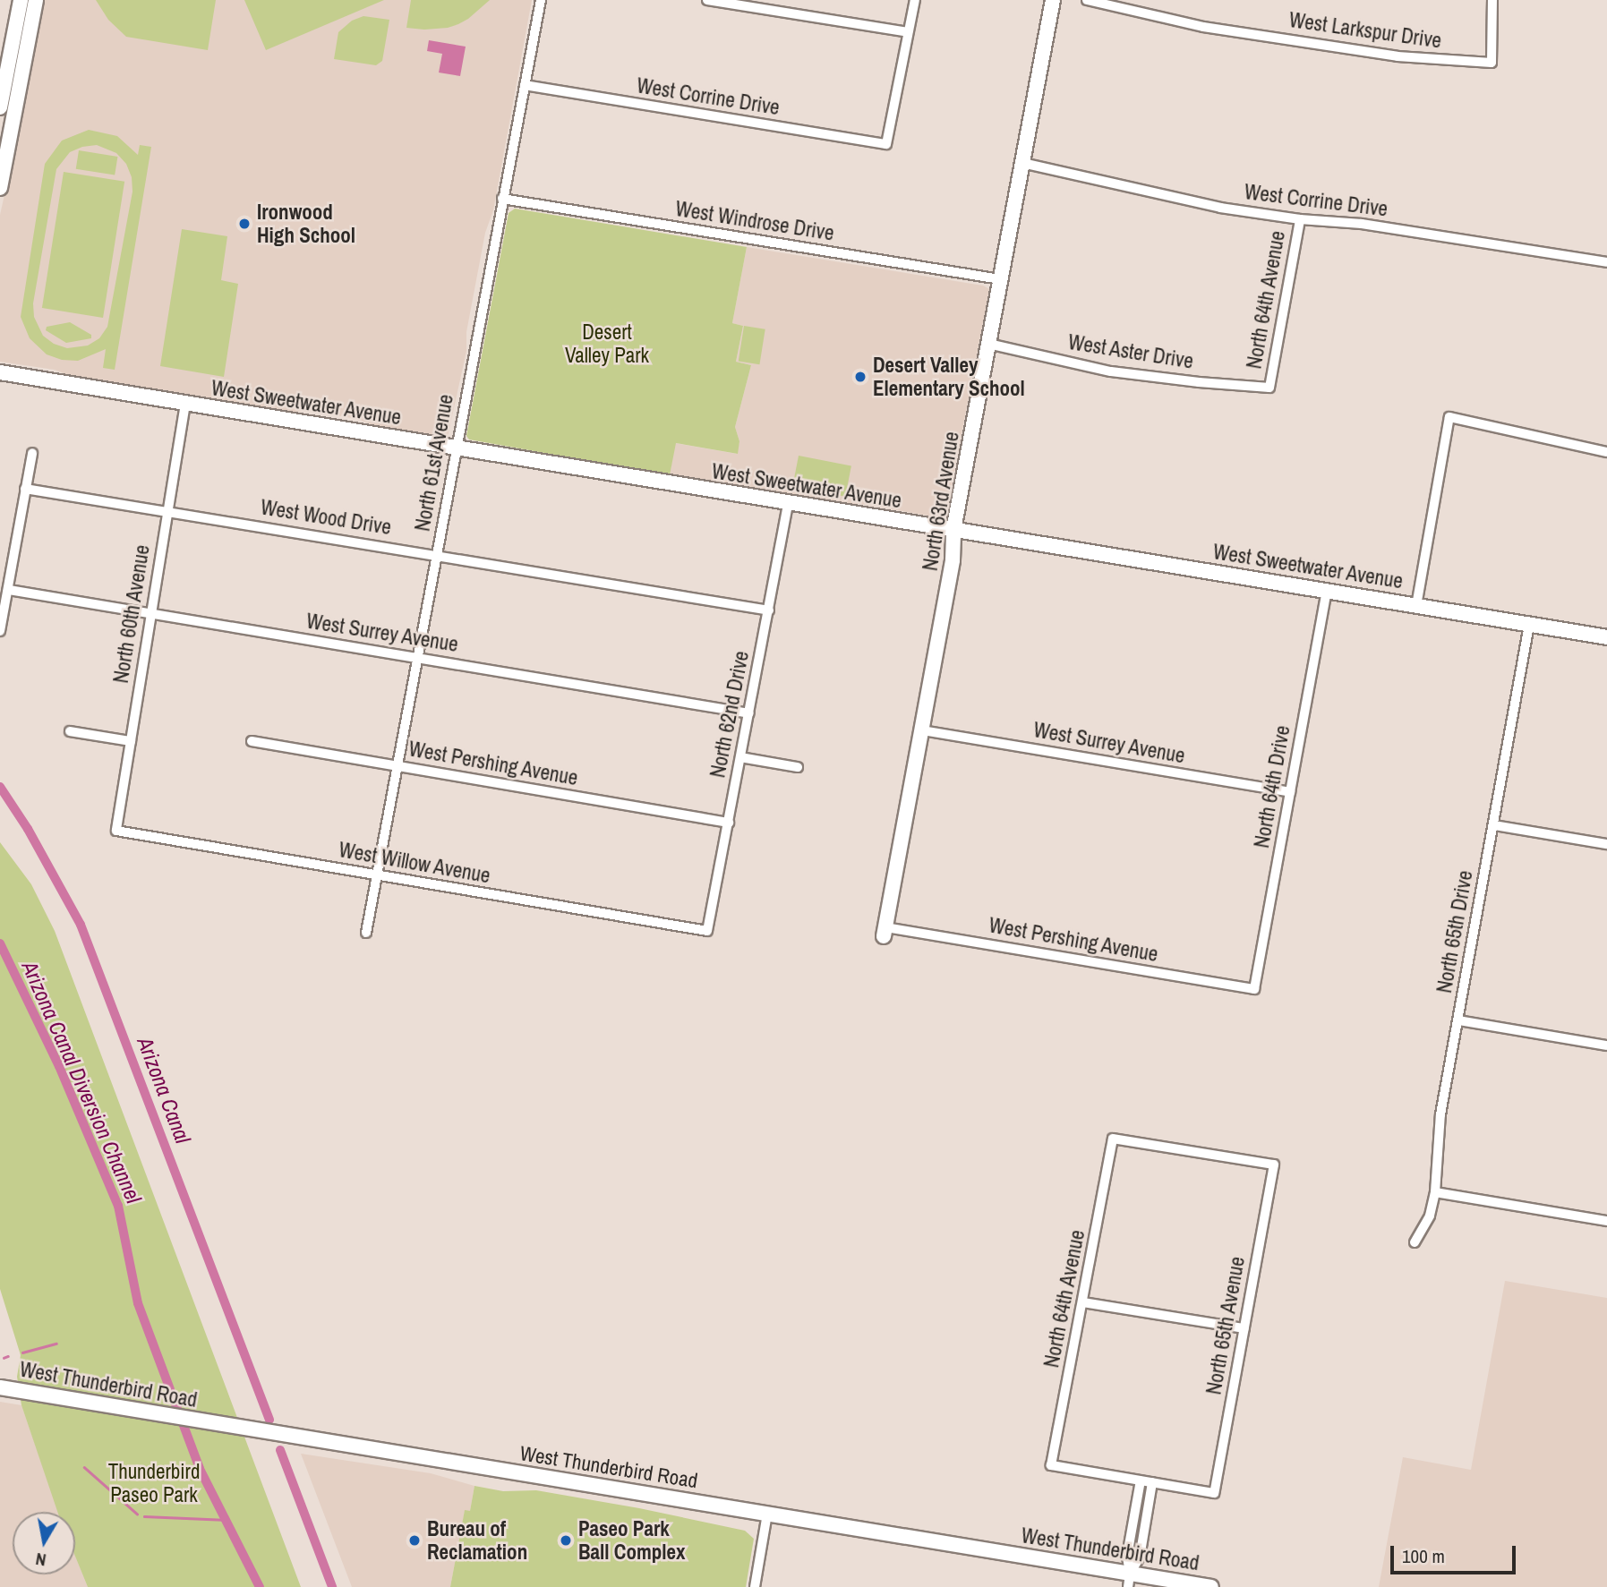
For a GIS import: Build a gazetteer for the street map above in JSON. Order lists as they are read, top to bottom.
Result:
{
  "streets": {
    "street": [
      "West Larkspur Drive",
      "West Corrine Drive",
      "West Windrose Drive",
      "North 64th Avenue",
      "West Aster Drive",
      "West Sweetwater Avenue",
      "North 61st Avenue",
      "North 63rd Avenue",
      "West Wood Drive",
      "North 60th Avenue",
      "West Surrey Avenue",
      "North 62nd Drive",
      "West Pershing Avenue",
      "North 64th Drive",
      "West Willow Avenue",
      "North 65th Drive",
      "North 65th Avenue",
      "West Thunderbird Road"
    ]
  },
  "crossings": [
    ["West Corrine Drive", "North 64th Avenue"],
    ["West Corrine Drive", "North 61st Avenue"],
    ["West Corrine Drive", "North 63rd Avenue"],
    ["West Windrose Drive", "North 61st Avenue"],
    ["West Windrose Drive", "North 63rd Avenue"],
    ["North 64th Avenue", "West Aster Drive"],
    ["North 64th Avenue", "North 65th Avenue"],
    ["West Aster Drive", "North 63rd Avenue"],
    ["West Sweetwater Avenue", "North 61st Avenue"],
    ["West Sweetwater Avenue", "North 63rd Avenue"],
    ["West Sweetwater Avenue", "North 60th Avenue"],
    ["West Sweetwater Avenue", "North 62nd Drive"],
    ["West Sweetwater Avenue", "North 64th Drive"],
    ["West Sweetwater Avenue", "North 65th Drive"],
    ["North 61st Avenue", "West Wood Drive"],
    ["North 61st Avenue", "West Surrey Avenue"],
    ["North 61st Avenue", "West Pershing Avenue"],
    ["North 61st Avenue", "West Willow Avenue"],
    ["North 63rd Avenue", "West Surrey Avenue"],
    ["North 63rd Avenue", "West Pershing Avenue"],
    ["West Wood Drive", "North 60th Avenue"],
    ["West Wood Drive", "North 62nd Drive"],
    ["North 60th Avenue", "West Surrey Avenue"],
    ["North 60th Avenue", "West Willow Avenue"],
    ["West Surrey Avenue", "North 62nd Drive"],
    ["West Surrey Avenue", "North 64th Drive"],
    ["North 62nd Drive", "West Pershing Avenue"],
    ["North 62nd Drive", "West Willow Avenue"],
    ["West Pershing Avenue", "North 64th Drive"]
  ],
  "water": ["Arizona Canal Diversion Channel", "Arizona Canal"],
  "parks": ["Desert Valley Park", "Thunderbird Paseo Park"],
  "places": [
    "Ironwood High School",
    "Desert Valley Elementary School",
    "Bureau of Reclamation",
    "Paseo Park Ball Complex"
  ],
  "scale_bar": "100 m",
  "north": "bottom"
}
